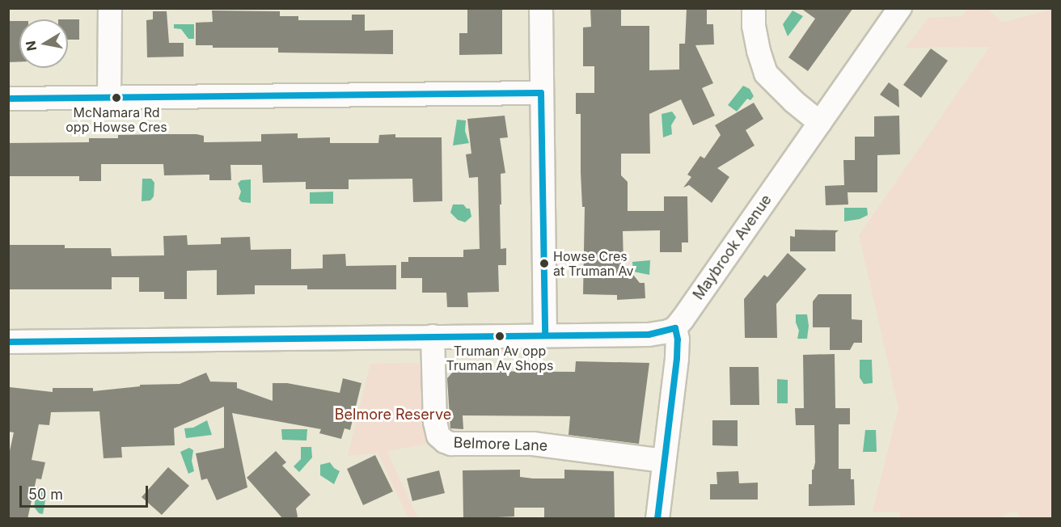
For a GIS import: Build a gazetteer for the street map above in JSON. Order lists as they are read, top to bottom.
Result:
{
  "streets": {
    "street": ["Maybrook Avenue", "Belmore Lane"]
  },
  "parks": ["Belmore Reserve"],
  "places": ["McNamara Rd opp Howse Cres", "Howse Cres at Truman Av", "Truman Av opp Truman Av Shops"],
  "scale_bar": "50 m",
  "north": "left"
}
